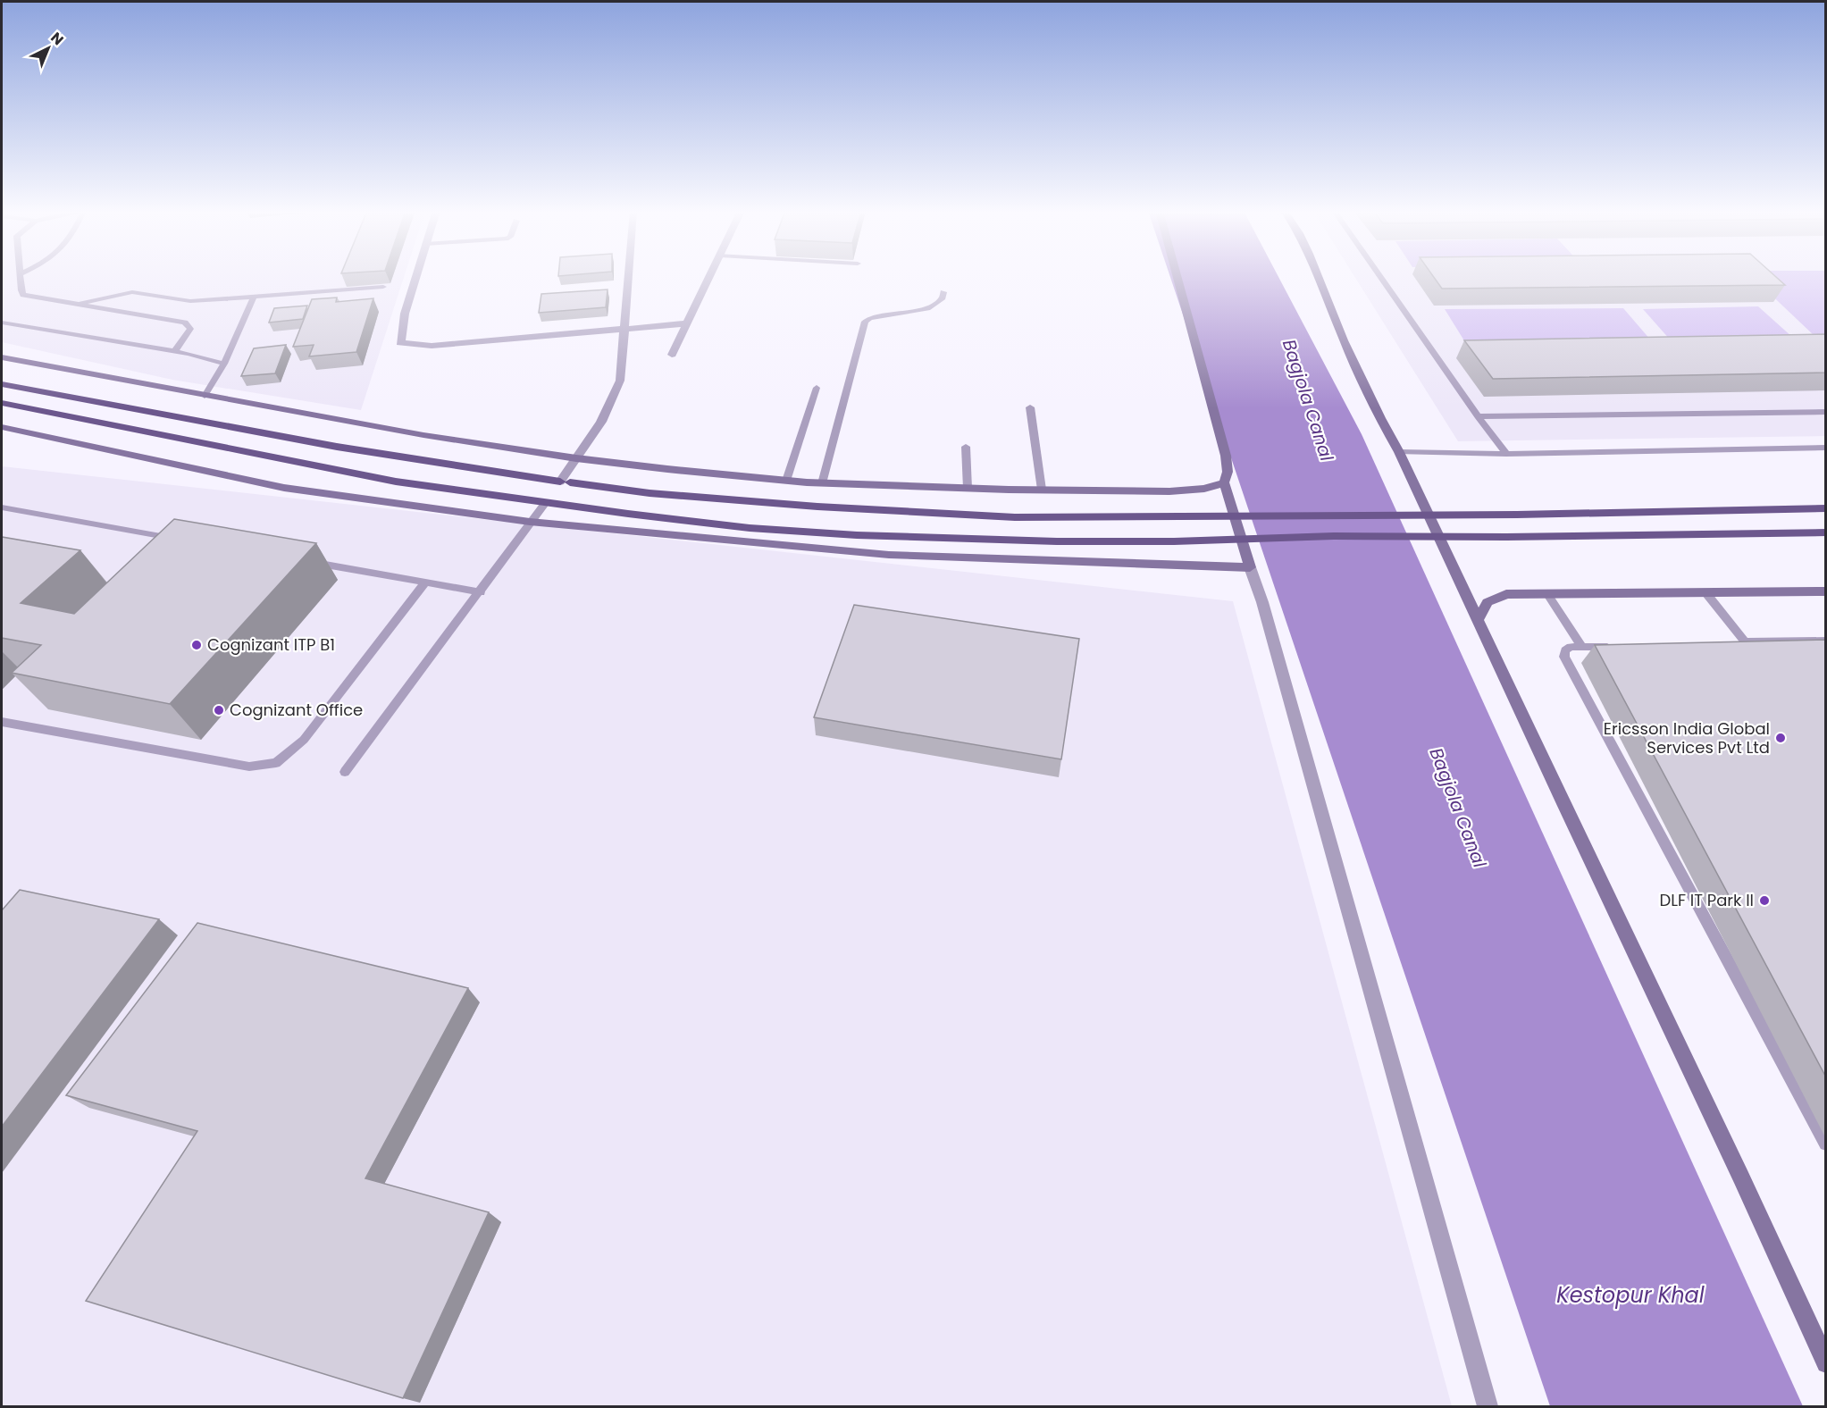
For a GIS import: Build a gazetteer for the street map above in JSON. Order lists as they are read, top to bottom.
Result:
{
  "water": ["Bagjola Canal", "Kestopur Khal"],
  "places": [
    "Cognizant ITP B1",
    "Cognizant Office",
    "Ericsson India Global Services Pvt Ltd",
    "DLF IT Park II"
  ],
  "north": "top right"
}
